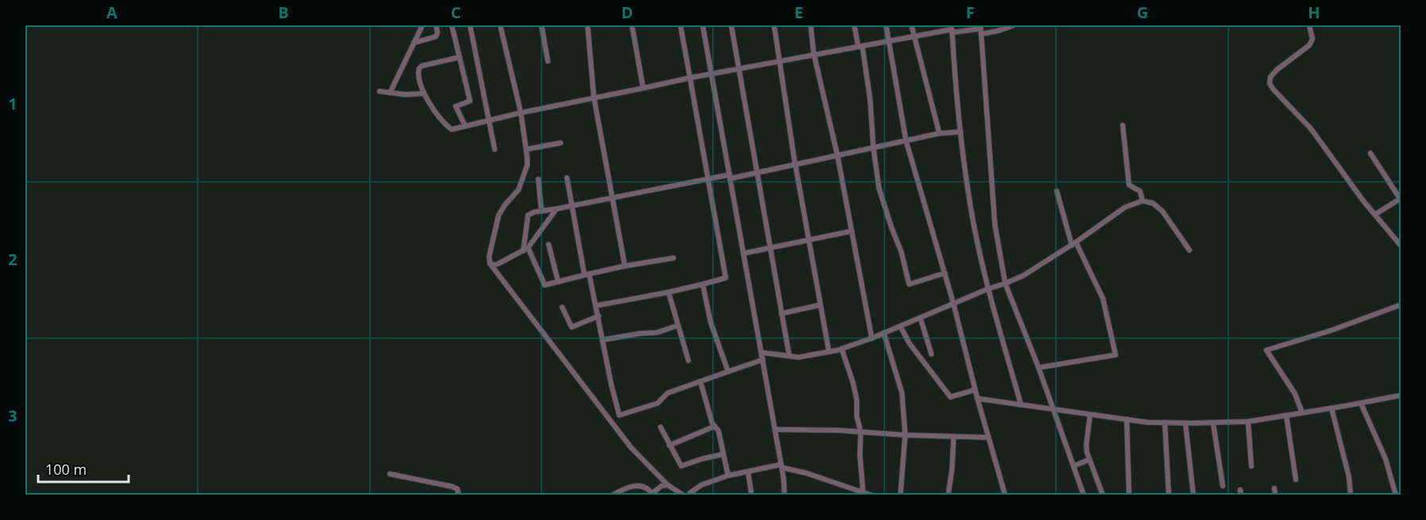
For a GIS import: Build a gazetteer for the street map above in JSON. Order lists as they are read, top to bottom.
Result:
{
  "scale_bar": "100 m",
  "grid": {
    "columns": [
      "A",
      "B",
      "C",
      "D",
      "E",
      "F",
      "G",
      "H"
    ],
    "rows": ["1", "2", "3"]
  }
}
